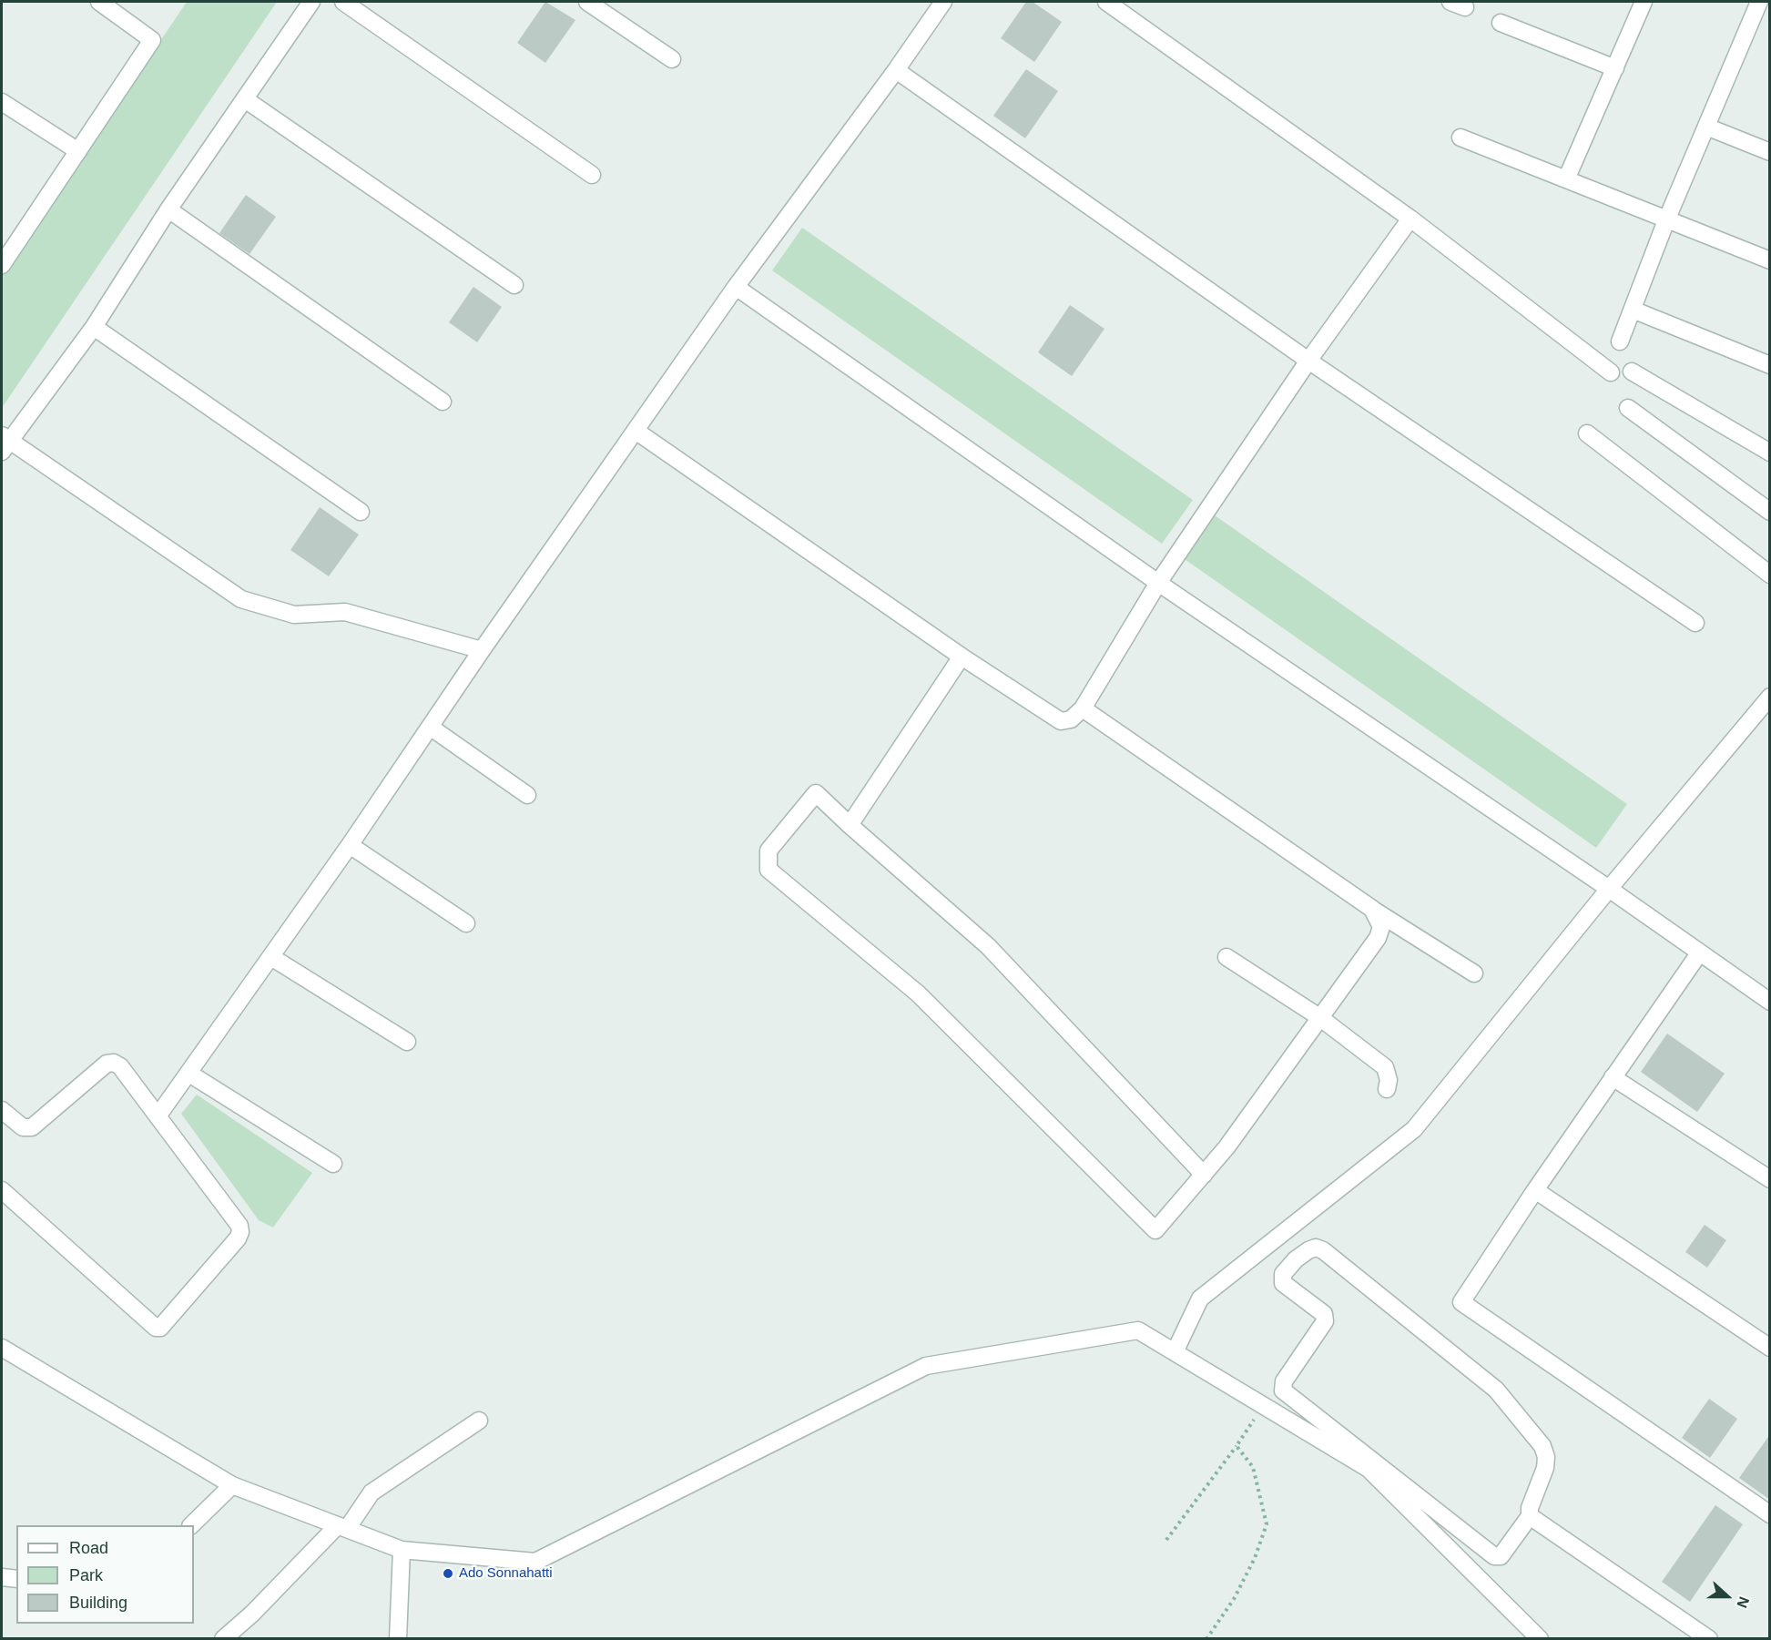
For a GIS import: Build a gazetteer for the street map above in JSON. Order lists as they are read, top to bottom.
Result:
{
  "places": ["Ado Sonnahatti"],
  "legend": ["Road", "Park", "Building"],
  "north": "right"
}
